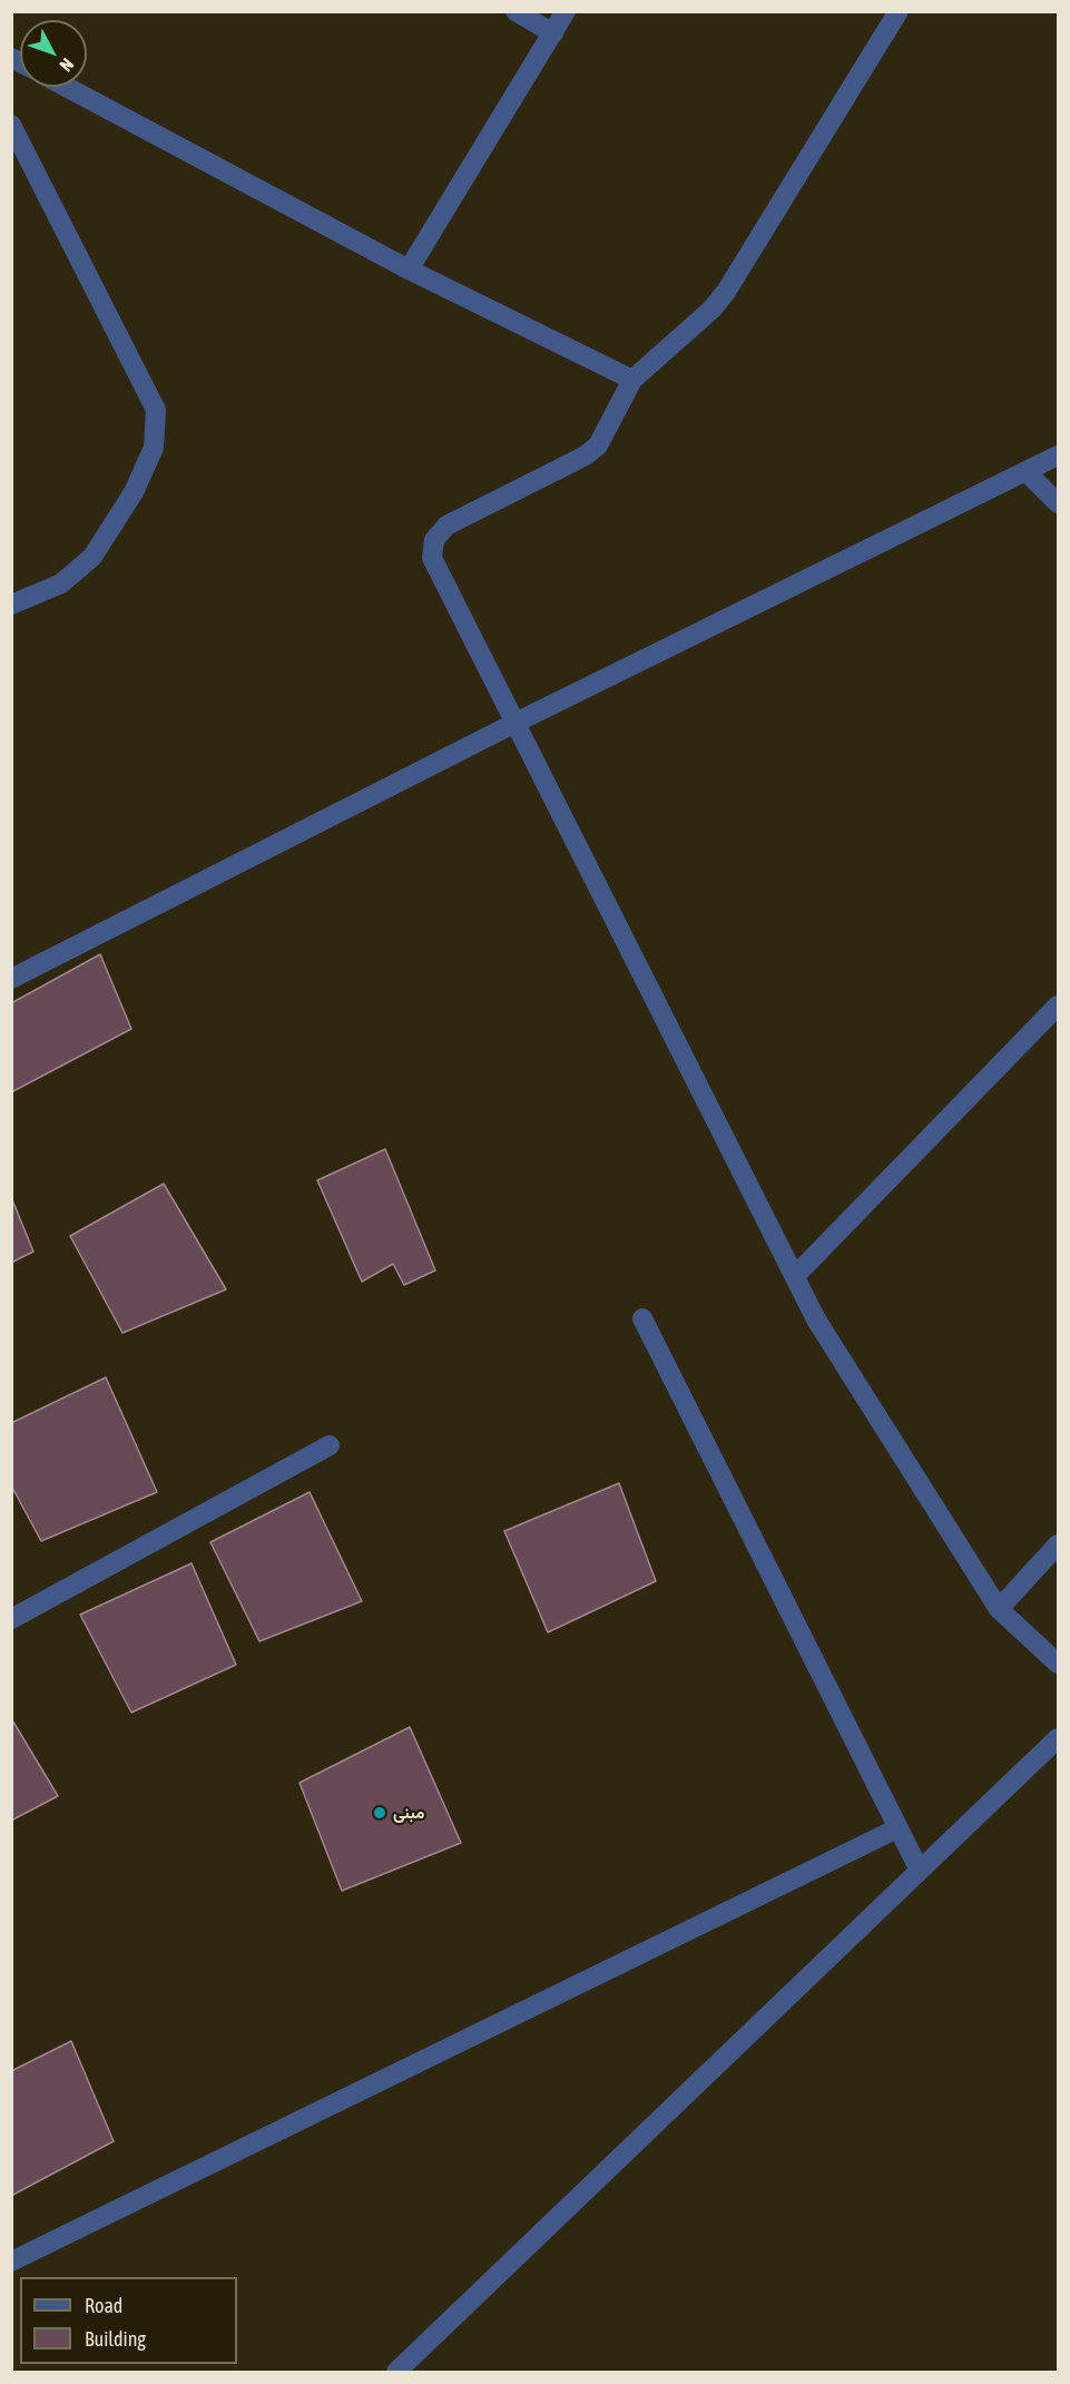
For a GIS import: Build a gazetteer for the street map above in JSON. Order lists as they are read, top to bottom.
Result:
{
  "places": ["مبنى"],
  "legend": ["Road", "Building"],
  "north": "bottom right"
}
